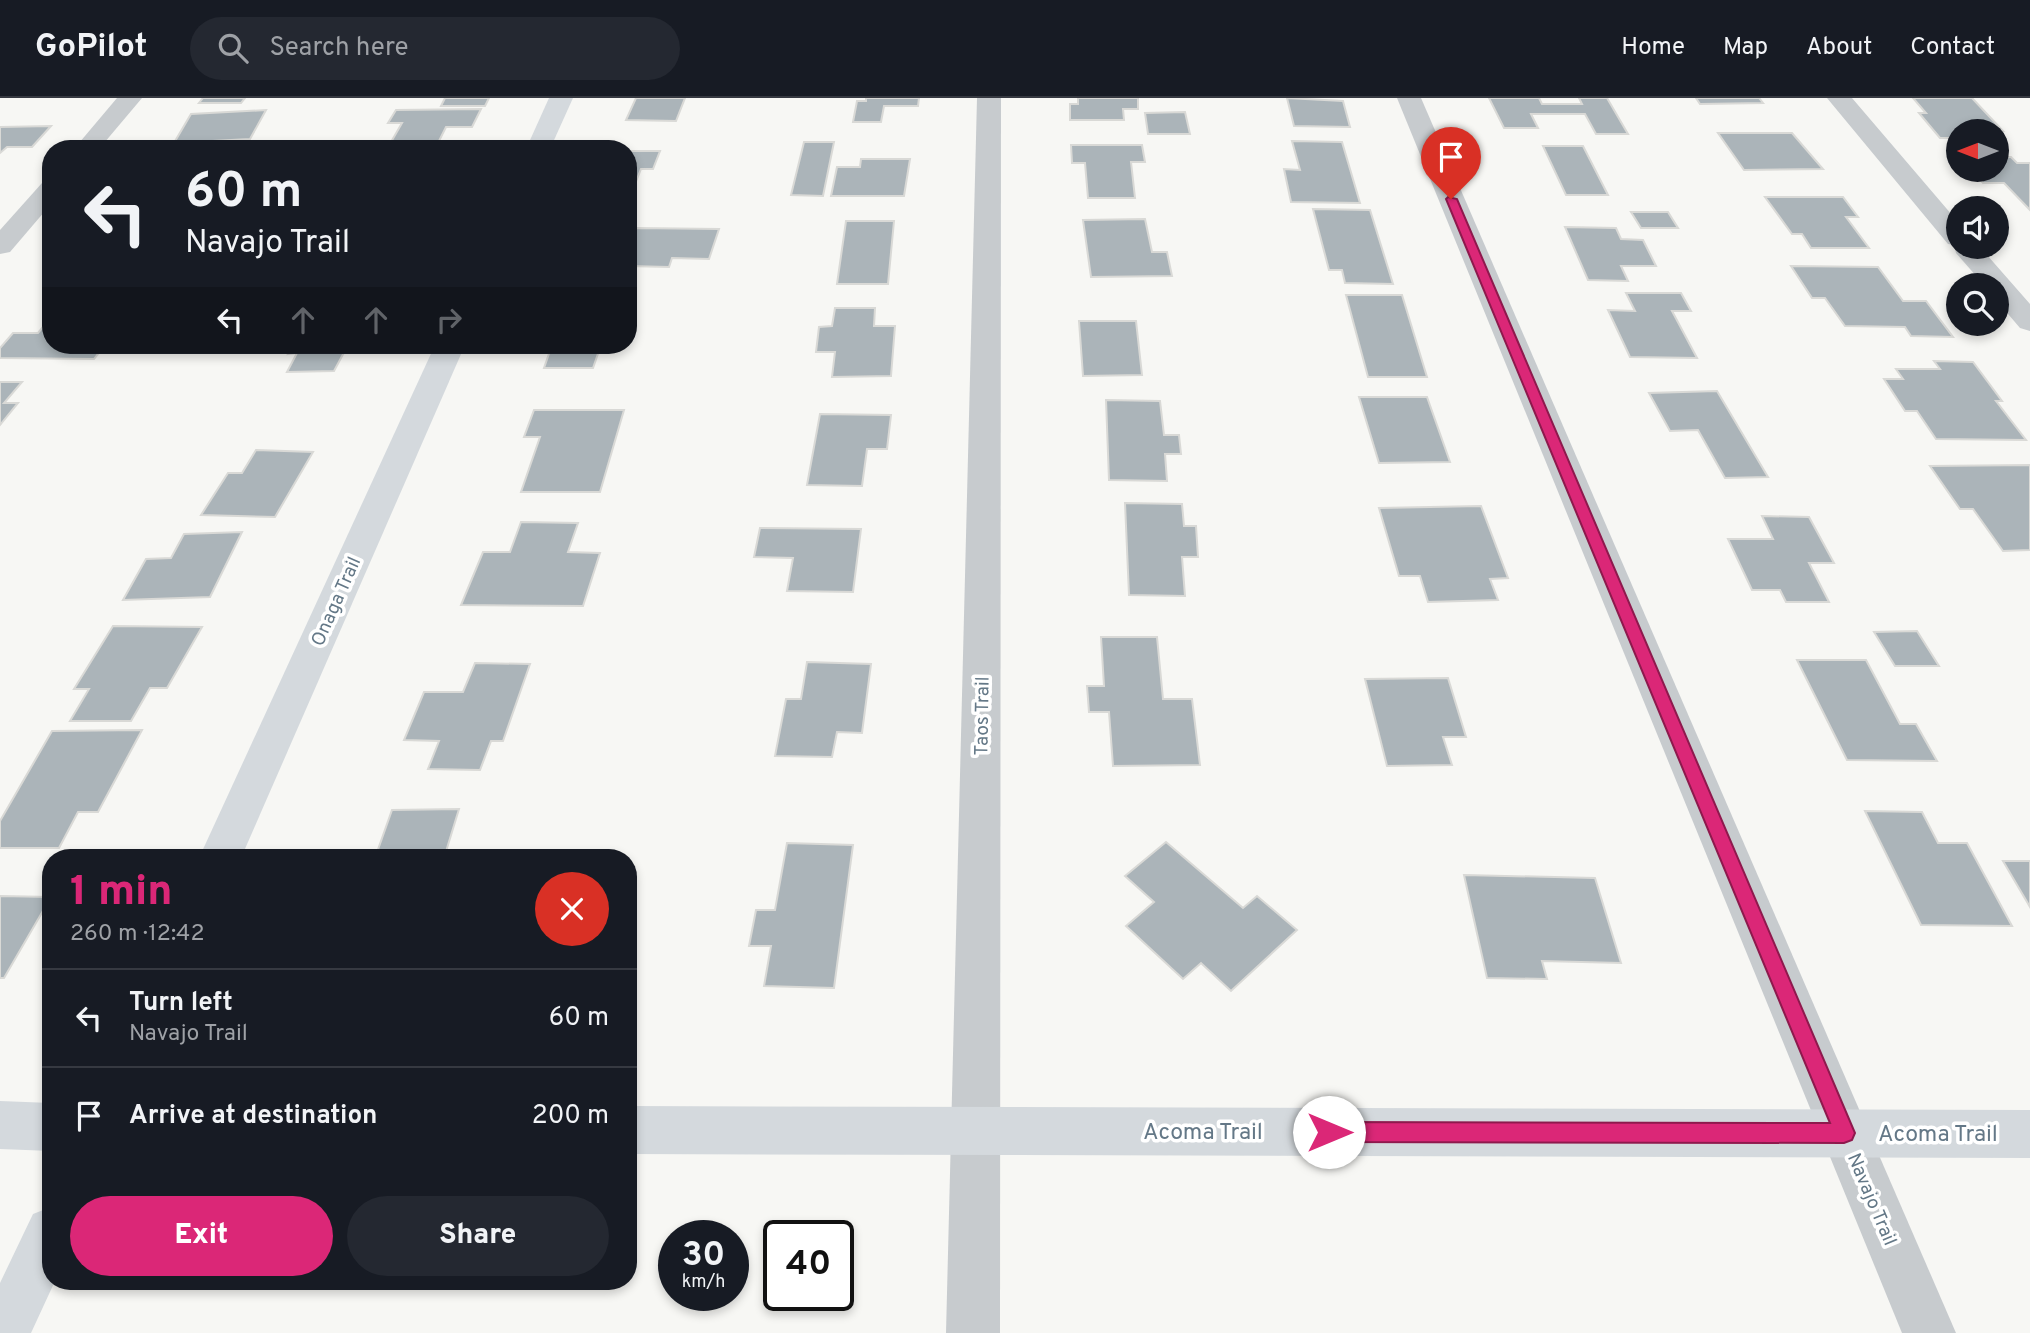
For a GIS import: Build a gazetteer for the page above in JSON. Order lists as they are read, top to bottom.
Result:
{
  "streets": {
    "street": [
      "Onaga Trail",
      "Taos Trail",
      "Acoma Trail",
      "Navajo Trail"
    ]
  },
  "crossings": [
    ["Taos Trail", "Acoma Trail"],
    ["Acoma Trail", "Navajo Trail"]
  ],
  "north": "left",
  "page": {
    "header": "GoPilot",
    "search": "Search here",
    "nav": [
      "Home",
      "Map",
      "About",
      "Contact"
    ],
    "turn": ["60 m", "Navajo Trail"],
    "heading": ["1 min", "260 m · 12:42"],
    "list": [
      {
        "name": "Turn left",
        "note": "Navajo Trail",
        "value": "60 m"
      },
      {
        "name": "Arrive at destination",
        "value": "200 m"
      }
    ],
    "buttons": ["Exit", "Share"],
    "speed": "30 km/h",
    "limit": "40"
  }
}
